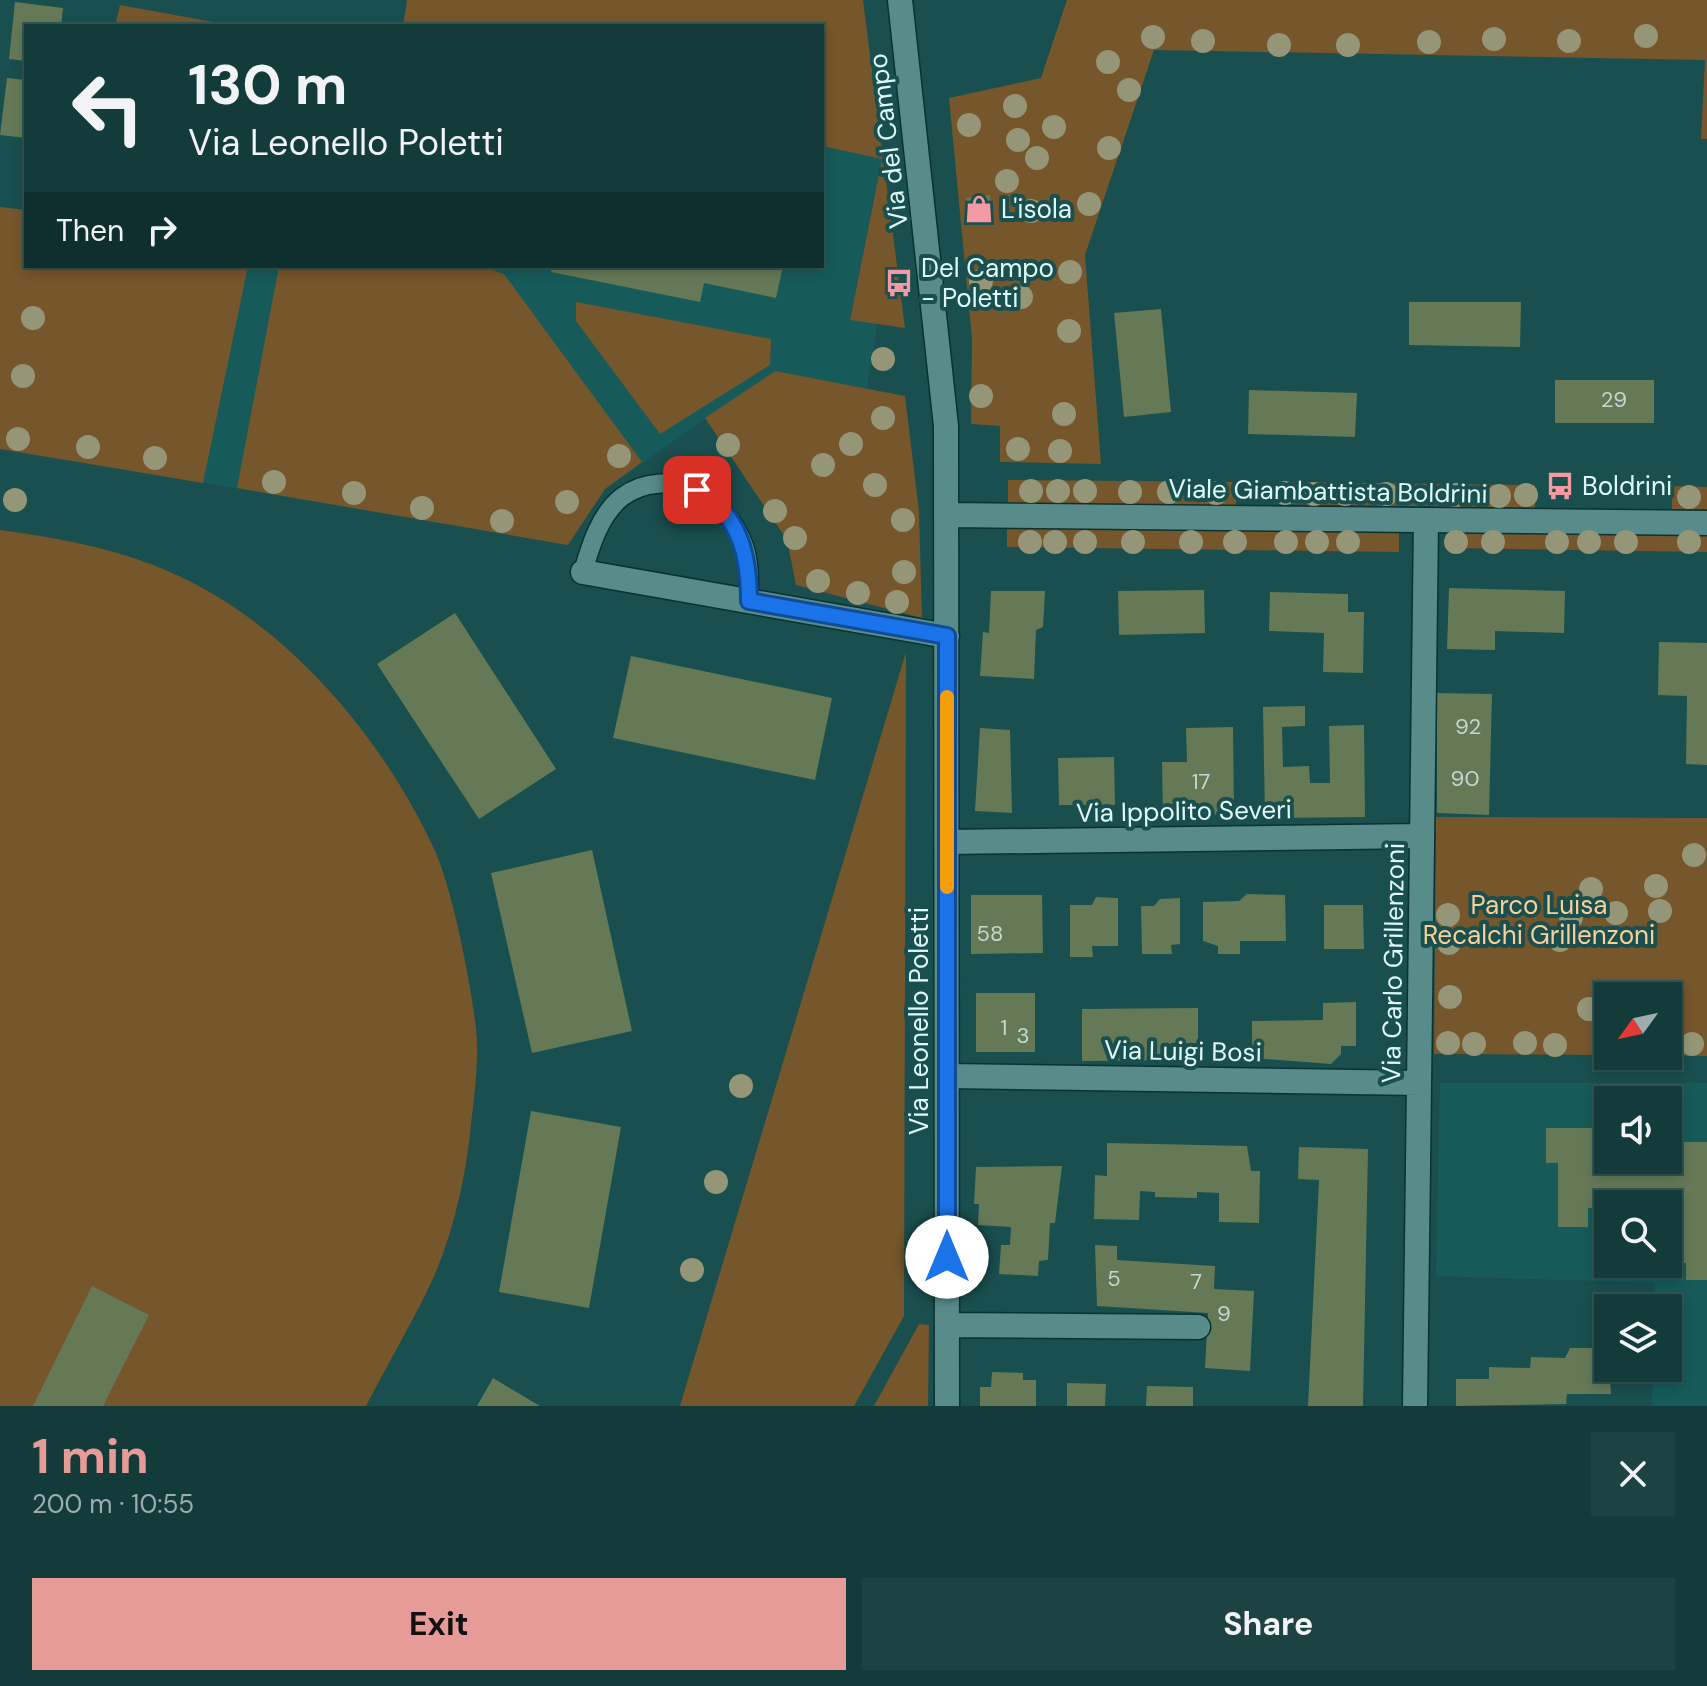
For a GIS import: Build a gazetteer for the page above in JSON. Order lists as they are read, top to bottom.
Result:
{
  "streets": {
    "street": [
      "Via del Campo",
      "Viale Giambattista Boldrini",
      "Via Ippolito Severi",
      "Via Carlo Grillenzoni",
      "Via Leonello Poletti",
      "Via Luigi Bosi"
    ]
  },
  "crossings": [
    ["Via del Campo", "Viale Giambattista Boldrini"],
    ["Via del Campo", "Via Leonello Poletti"],
    ["Viale Giambattista Boldrini", "Via Carlo Grillenzoni"],
    ["Viale Giambattista Boldrini", "Via Leonello Poletti"],
    ["Via Ippolito Severi", "Via Carlo Grillenzoni"],
    ["Via Ippolito Severi", "Via Leonello Poletti"],
    ["Via Carlo Grillenzoni", "Via Luigi Bosi"],
    ["Via Leonello Poletti", "Via Luigi Bosi"]
  ],
  "parks": ["Parco Luisa Recalchi Grillenzoni"],
  "places": {
    "shop": ["L'isola"],
    "bus stop": ["Del Campo - Poletti", "Boldrini"]
  },
  "house_numbers": [
    "29",
    "92",
    "90",
    "17",
    "58",
    "1",
    "3",
    "5",
    "7",
    "9"
  ],
  "north": "bottom left",
  "page": {
    "turn": ["130 m", "Via Leonello Poletti"],
    "then": "Then",
    "heading": ["1 min", "200 m · 10:55"],
    "buttons": ["Exit", "Share"]
  }
}
